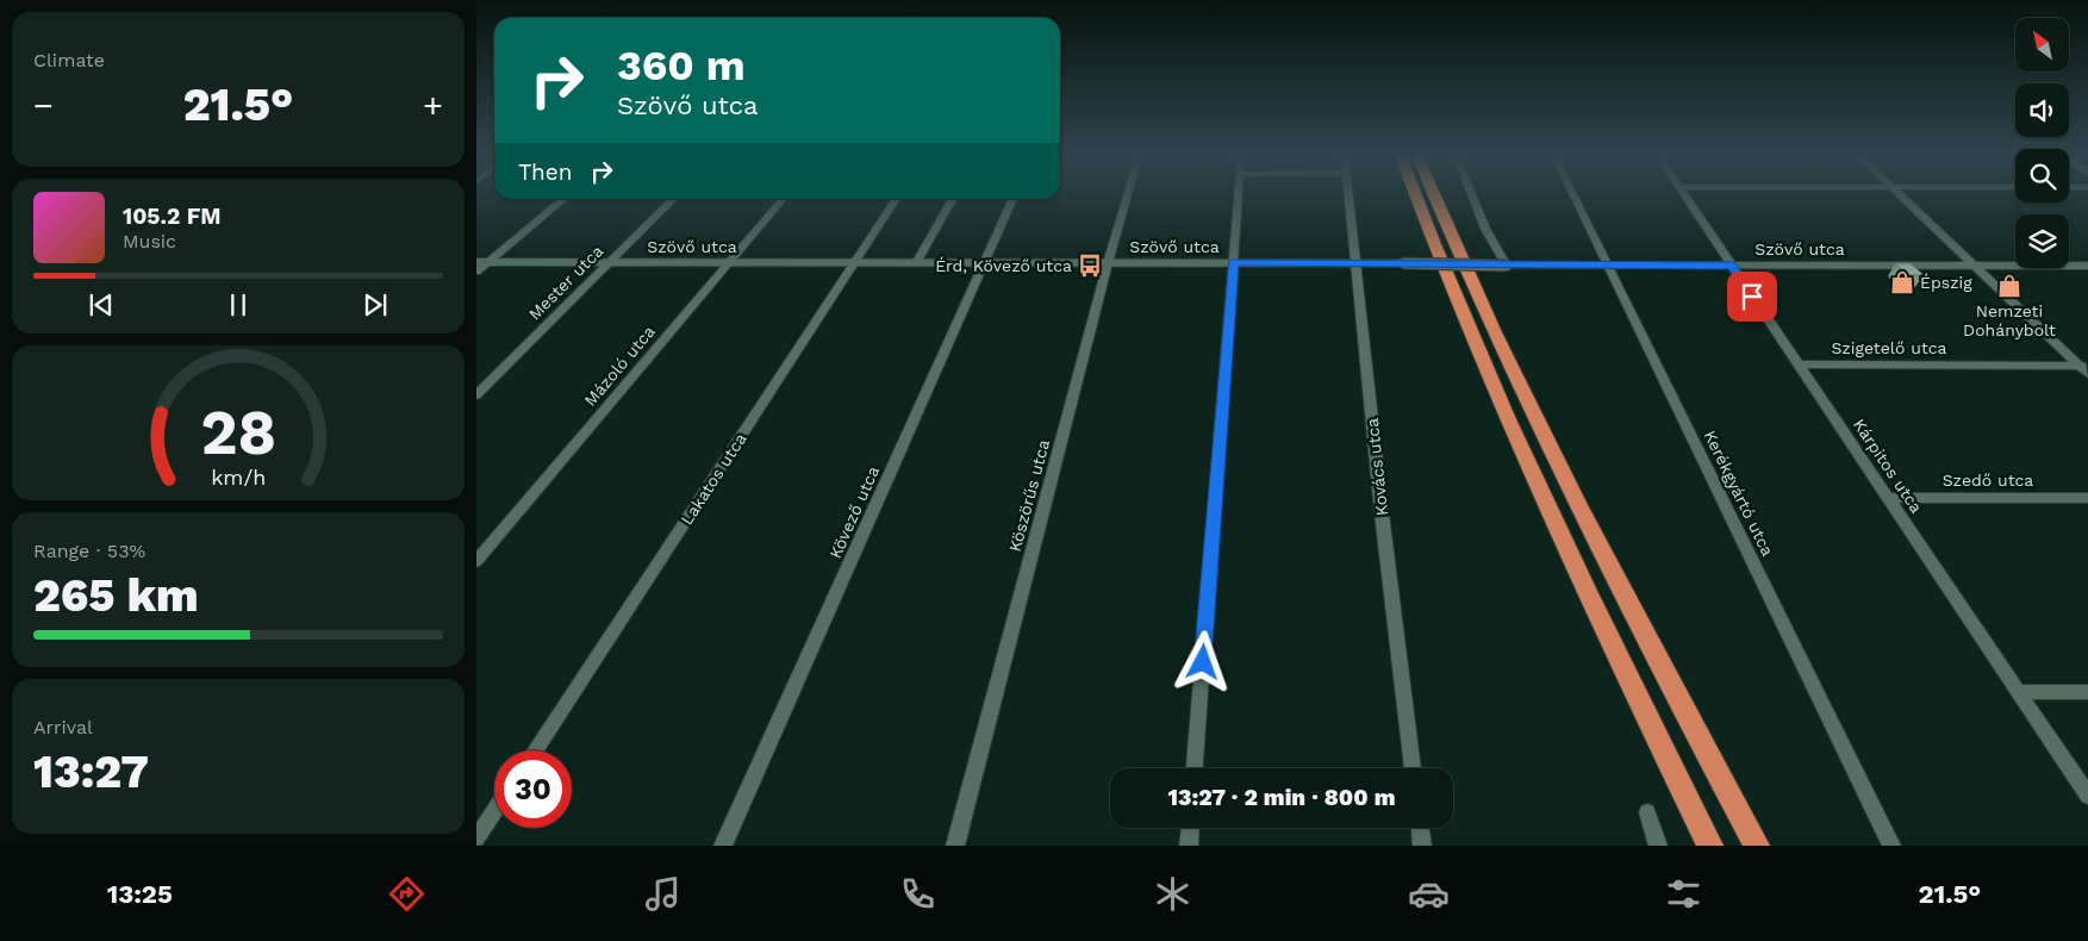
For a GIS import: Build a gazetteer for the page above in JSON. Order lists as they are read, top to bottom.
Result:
{
  "streets": {
    "street": [
      "Szövő utca",
      "Mester utca",
      "Szigetelő utca",
      "Mázoló utca",
      "Kárpitos utca",
      "Kovács utca",
      "Lakatos utca",
      "Szedő utca",
      "Kerékgyártó utca",
      "Köszörűs utca",
      "Kövező utca"
    ]
  },
  "crossings": [
    ["Szövő utca", "Mester utca"],
    ["Szövő utca", "Mázoló utca"],
    ["Szövő utca", "Kárpitos utca"],
    ["Szövő utca", "Kovács utca"],
    ["Szövő utca", "Lakatos utca"],
    ["Szövő utca", "Kerékgyártó utca"],
    ["Szövő utca", "Köszörűs utca"],
    ["Szövő utca", "Kövező utca"],
    ["Szigetelő utca", "Kárpitos utca"],
    ["Kárpitos utca", "Szedő utca"]
  ],
  "places": {
    "bus stop": ["Érd, Kövező utca"],
    "shop": ["Épszig", "Nemzeti Dohánybolt"]
  },
  "north": "top left",
  "page": {
    "tile": [
      "Climate",
      ["Range · 53%", "265 km"],
      ["Arrival", "13:27"]
    ],
    "turn": ["360 m", "Szövő utca"],
    "heat": ["−", "21.5°", "+"],
    "then": "Then",
    "song": ["105.2 FM", "Music"],
    "limit": "30",
    "trip": "13:27 · 2 min · 800 m",
    "tabs": ["13:25", "21.5°"],
    "gauge": ["28", "km/h"]
  }
}
